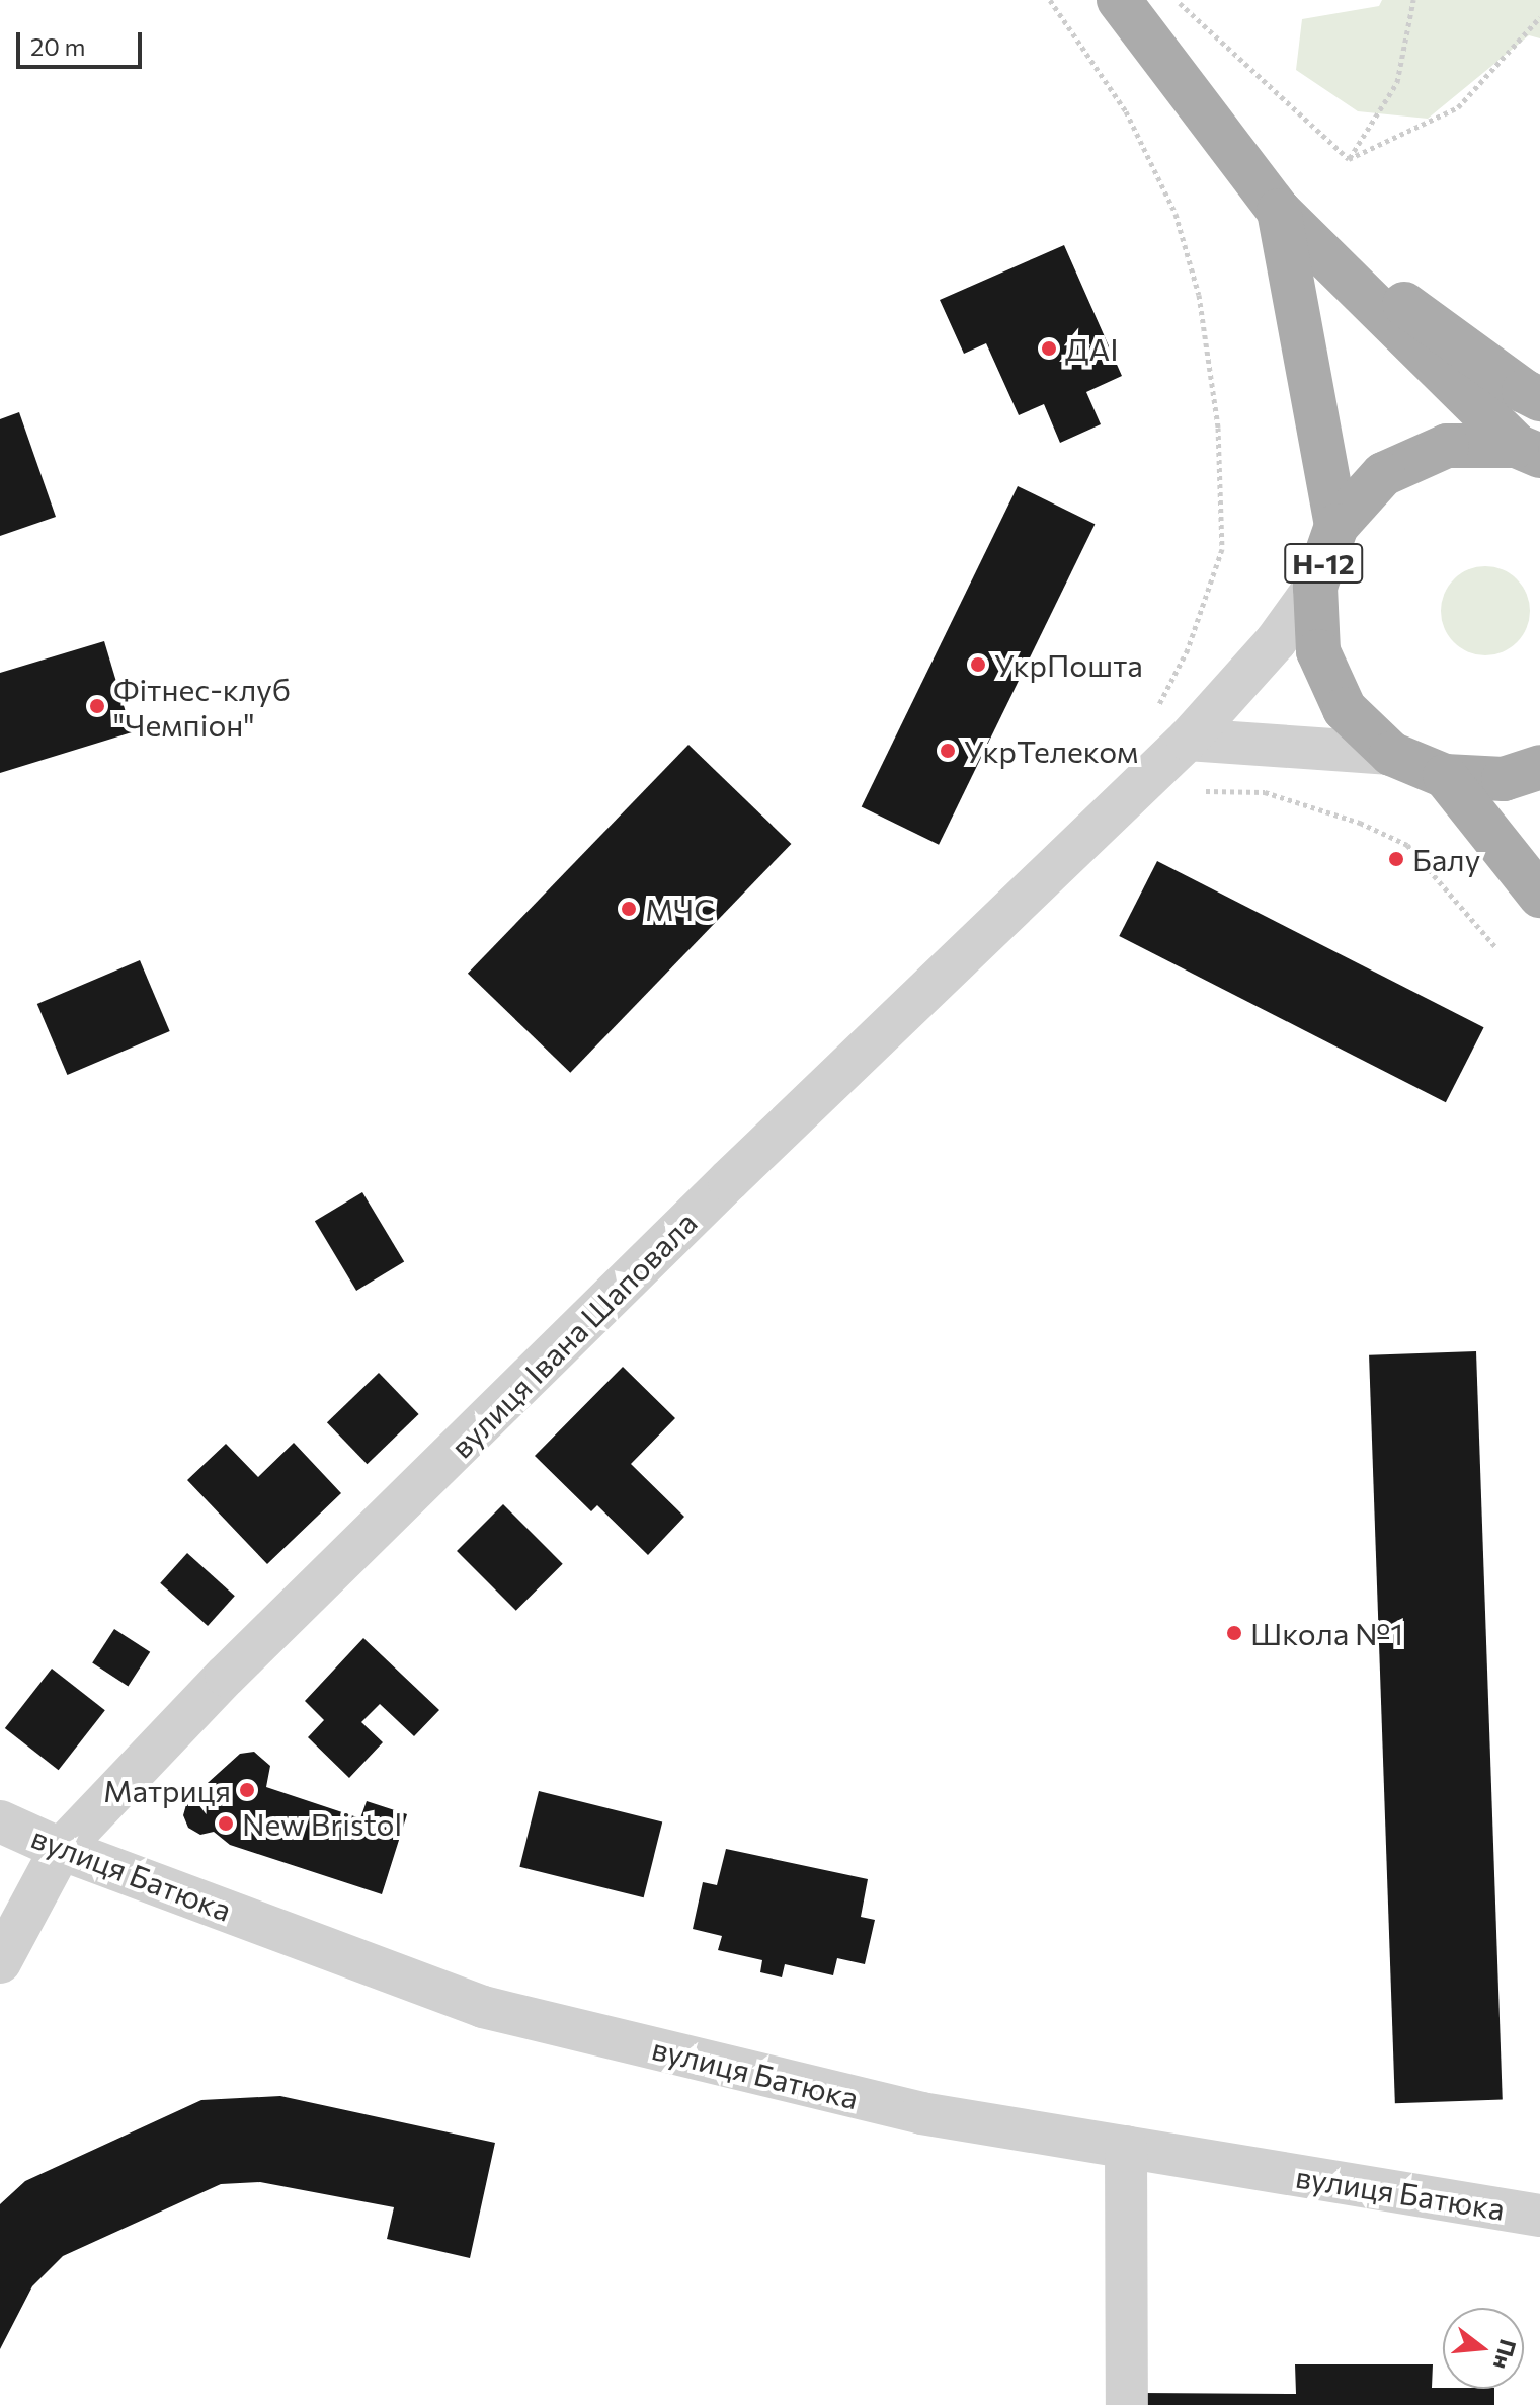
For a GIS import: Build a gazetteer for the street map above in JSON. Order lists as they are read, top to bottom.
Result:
{
  "streets": {
    "main road": ["Н-12"],
    "street": ["вулиця Івана Шаповала", "вулиця Батюка"]
  },
  "crossings": [
    ["Н-12", "вулиця Івана Шаповала"],
    ["вулиця Івана Шаповала", "вулиця Батюка"]
  ],
  "places": [
    "ДАI",
    "УкрПошта",
    "Фітнес-клуб \"Чемпіон\"",
    "УкрТелеком",
    "Балу",
    "МЧС",
    "Школа №1",
    "Матриця",
    "New Bristol"
  ],
  "scale_bar": "20 m",
  "north": "right"
}
